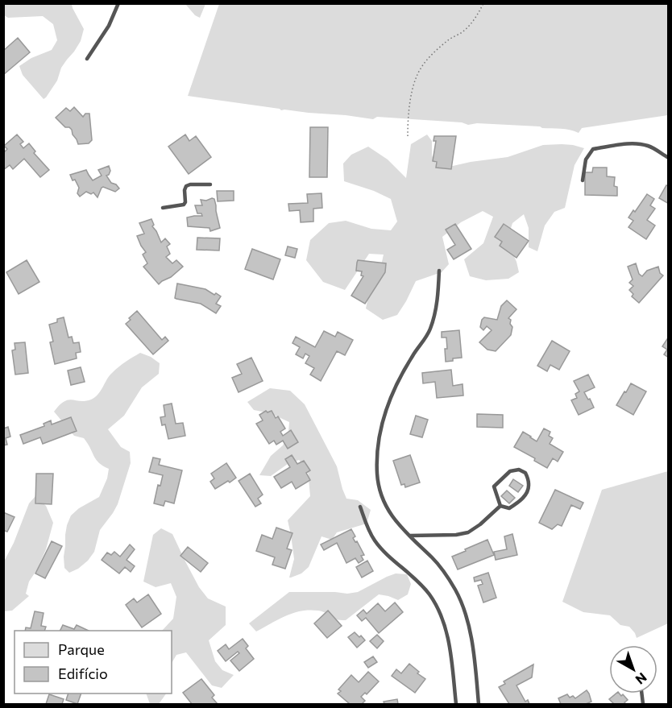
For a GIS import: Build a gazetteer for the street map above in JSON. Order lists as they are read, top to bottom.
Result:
{
  "legend": ["Parque", "Edifício"],
  "north": "bottom right"
}
